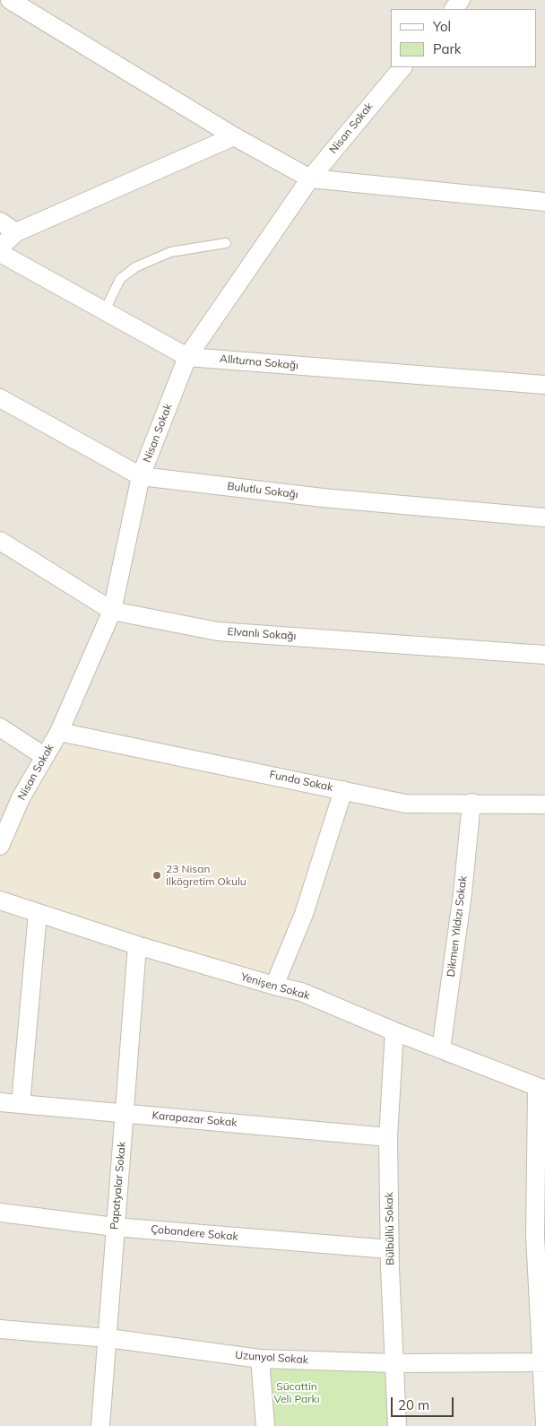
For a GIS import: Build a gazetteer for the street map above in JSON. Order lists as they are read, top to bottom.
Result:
{
  "streets": {
    "street": [
      "Nisan Sokak",
      "Allıturna Sokağı",
      "Bulutlu Sokağı",
      "Elvanlı Sokağı",
      "Funda Sokak",
      "Dikmen Yıldızı Sokak",
      "Yenişen Sokak",
      "Karapazar Sokak",
      "Papatyalar Sokak",
      "Bülbüllü Sokak",
      "Çobandere Sokak",
      "Uzunyol Sokak"
    ]
  },
  "crossings": [
    ["Nisan Sokak", "Allıturna Sokağı"],
    ["Nisan Sokak", "Bulutlu Sokağı"],
    ["Nisan Sokak", "Elvanlı Sokağı"],
    ["Nisan Sokak", "Funda Sokak"],
    ["Funda Sokak", "Dikmen Yıldızı Sokak"],
    ["Dikmen Yıldızı Sokak", "Yenişen Sokak"],
    ["Yenişen Sokak", "Papatyalar Sokak"],
    ["Yenişen Sokak", "Bülbüllü Sokak"],
    ["Karapazar Sokak", "Papatyalar Sokak"],
    ["Karapazar Sokak", "Bülbüllü Sokak"],
    ["Papatyalar Sokak", "Çobandere Sokak"],
    ["Papatyalar Sokak", "Uzunyol Sokak"],
    ["Bülbüllü Sokak", "Çobandere Sokak"],
    ["Bülbüllü Sokak", "Uzunyol Sokak"]
  ],
  "parks": ["Sücattin Veli Parkı"],
  "places": ["23 Nisan İlkögretim Okulu"],
  "legend": ["Yol", "Park"],
  "scale_bar": "20 m"
}
